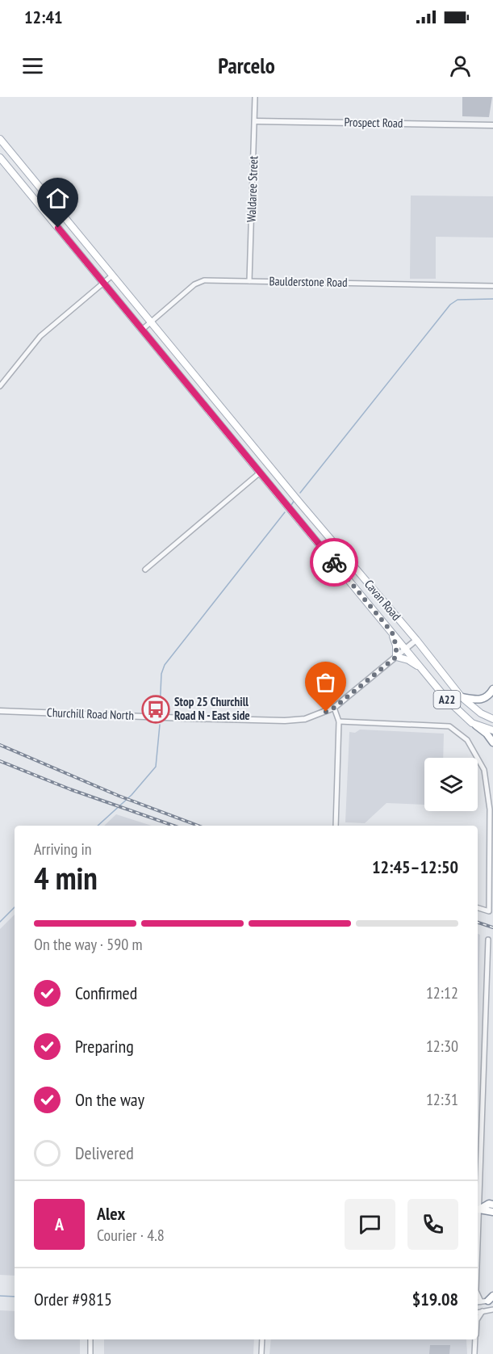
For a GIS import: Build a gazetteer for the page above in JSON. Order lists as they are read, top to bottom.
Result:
{
  "streets": {
    "main road": ["Cavan Road", "A22"],
    "street": [
      "Prospect Road",
      "Waldaree Street",
      "Baulderstone Road",
      "Churchill Road North"
    ]
  },
  "crossings": [
    ["Prospect Road", "Waldaree Street"],
    ["Waldaree Street", "Baulderstone Road"],
    ["Baulderstone Road", "Cavan Road"],
    ["Cavan Road", "Churchill Road North"]
  ],
  "places": {
    "bus stop": ["Stop 25 Churchill Road N - East side"]
  },
  "page": {
    "status": "12:41",
    "header": "Parcelo",
    "heading": ["4 min", "Arriving in", "12:45–12:50"],
    "panel": [
      "Alex",
      "Courier · 4.8",
      "Order #9815",
      "$19.08"
    ],
    "bar": "On the way · 590 m",
    "list": [
      ["Confirmed", "12:12"],
      ["Preparing", "12:30"],
      ["On the way", "12:31"],
      "Delivered"
    ],
    "round": "A"
  }
}
